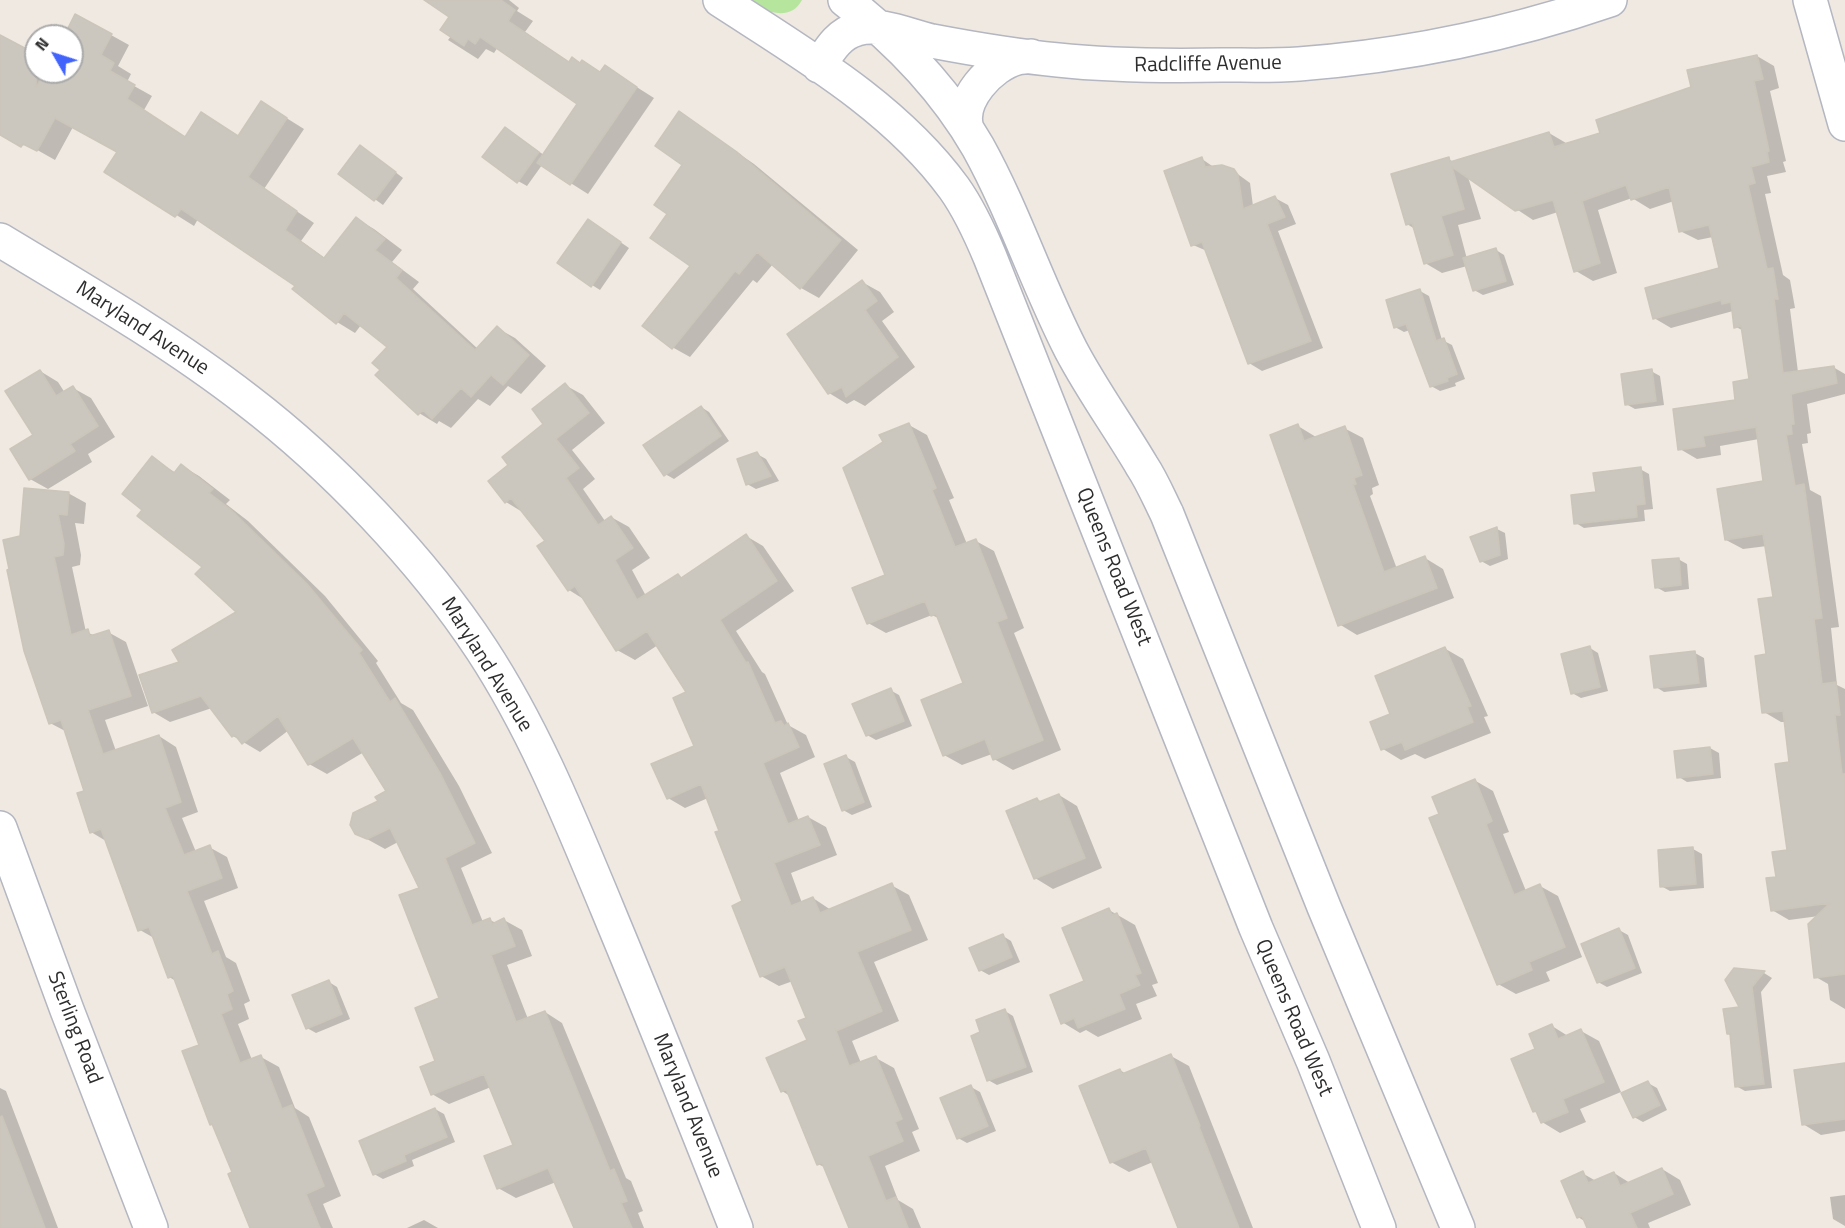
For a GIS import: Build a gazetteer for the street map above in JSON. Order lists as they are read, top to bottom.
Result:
{
  "streets": {
    "street": [
      "Radcliffe Avenue",
      "Maryland Avenue",
      "Queens Road West",
      "Sterling Road"
    ]
  },
  "crossings": [
    ["Radcliffe Avenue", "Queens Road West"]
  ],
  "north": "top left"
}
